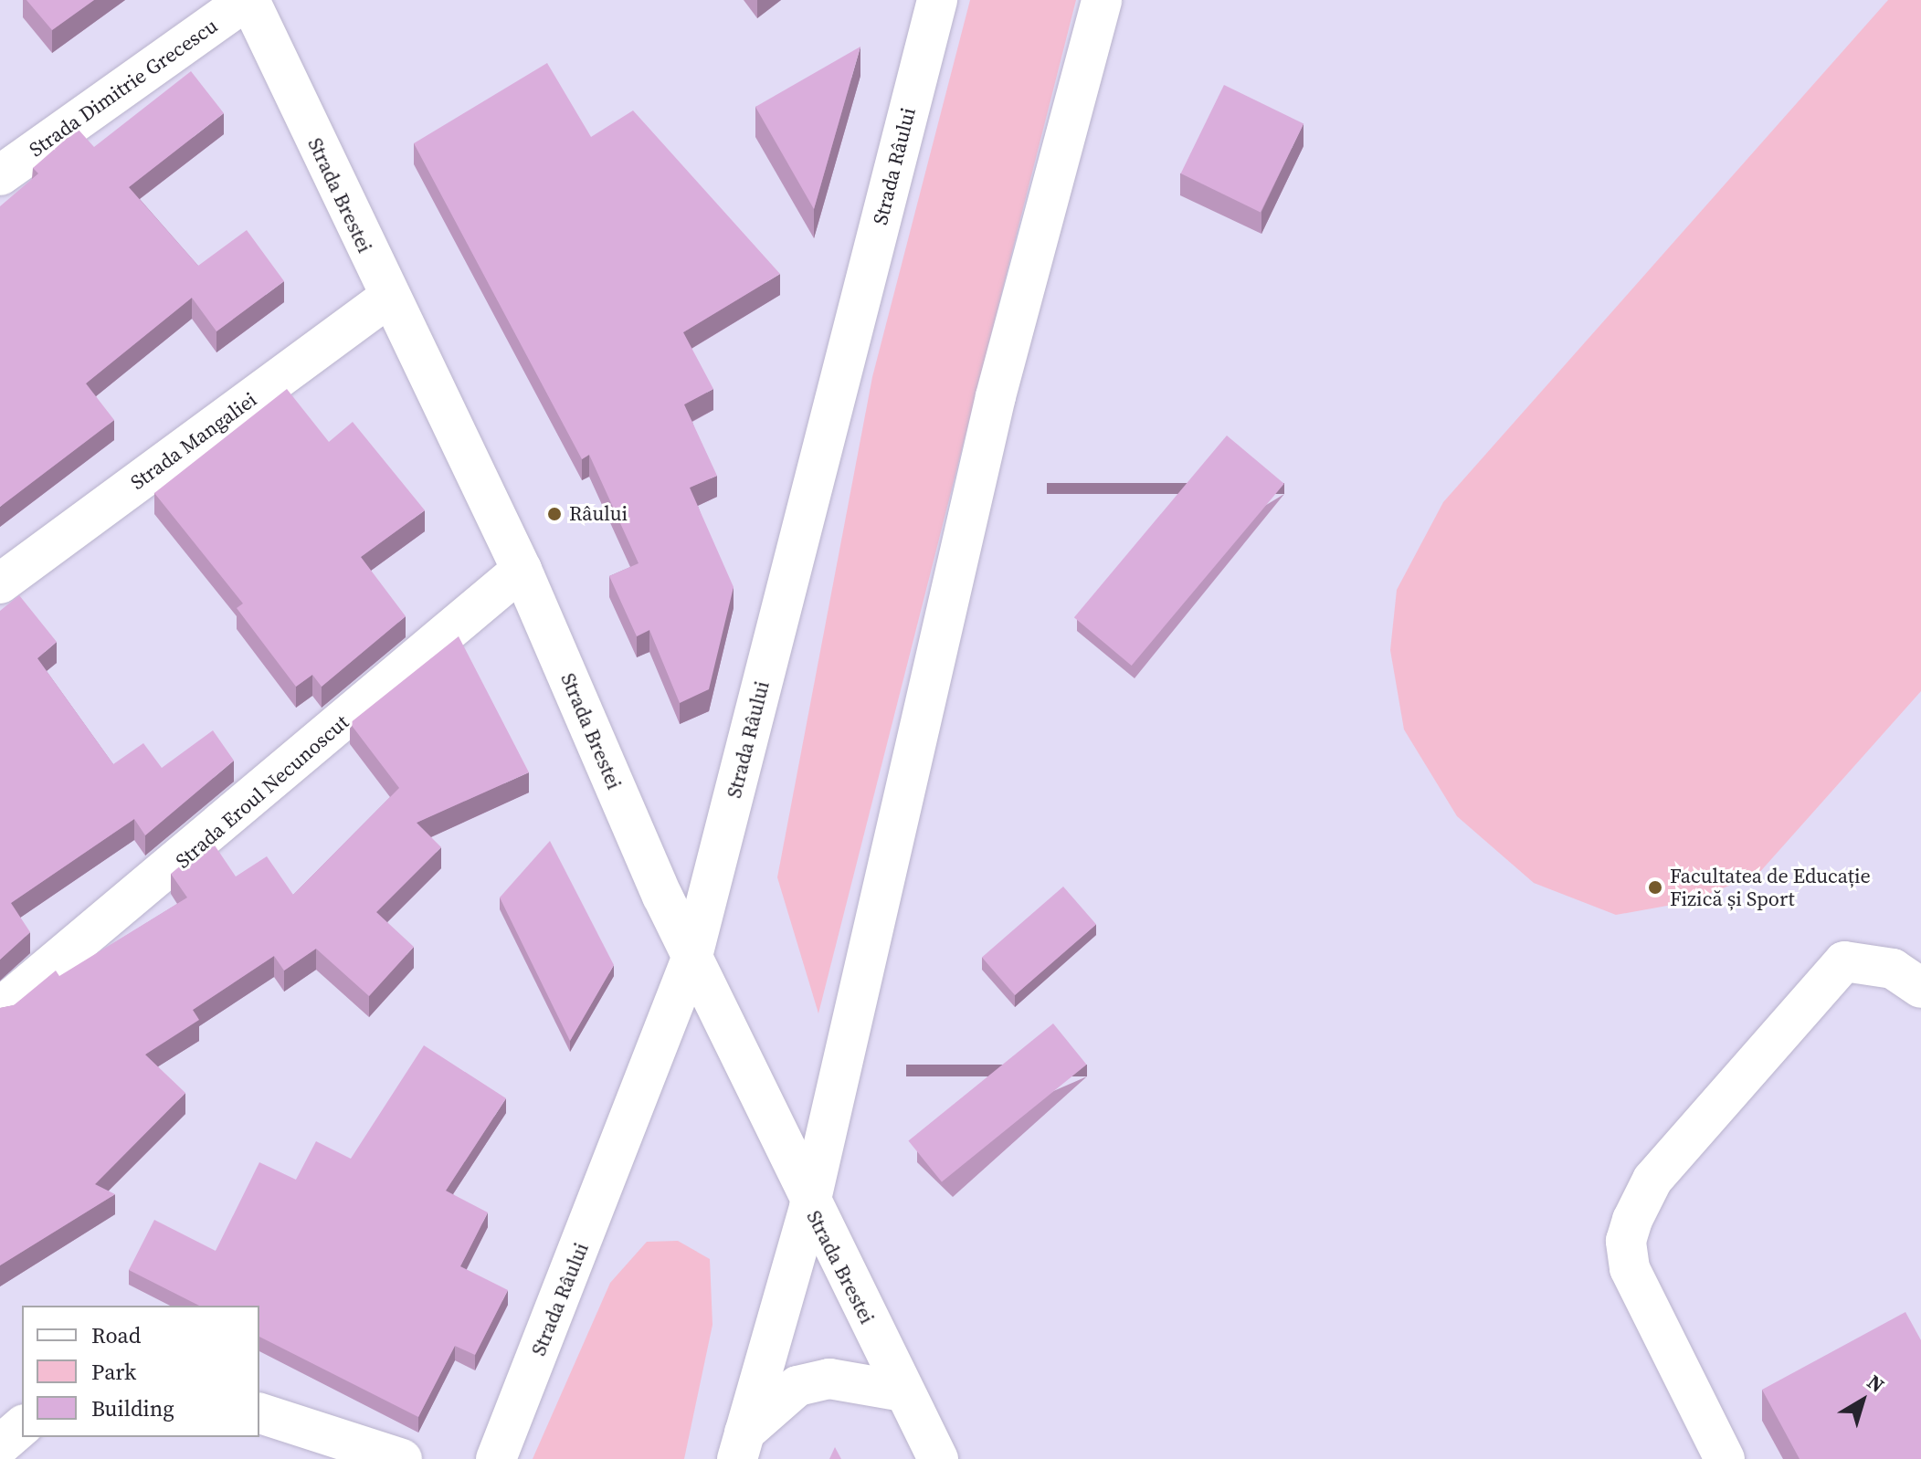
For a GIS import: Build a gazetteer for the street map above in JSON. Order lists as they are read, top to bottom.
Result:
{
  "streets": {
    "main road": [
      "Strada Dimitrie Grecescu",
      "Strada Râului",
      "Strada Brestei",
      "Strada Mangaliei",
      "Strada Eroul Necunoscut"
    ]
  },
  "crossings": [
    ["Strada Dimitrie Grecescu", "Strada Brestei"],
    ["Strada Râului", "Strada Brestei"],
    ["Strada Brestei", "Strada Mangaliei"],
    ["Strada Brestei", "Strada Eroul Necunoscut"]
  ],
  "places": ["Râului", "Facultatea de Educație Fizică și Sport"],
  "legend": ["Road", "Park", "Building"],
  "north": "top right"
}
